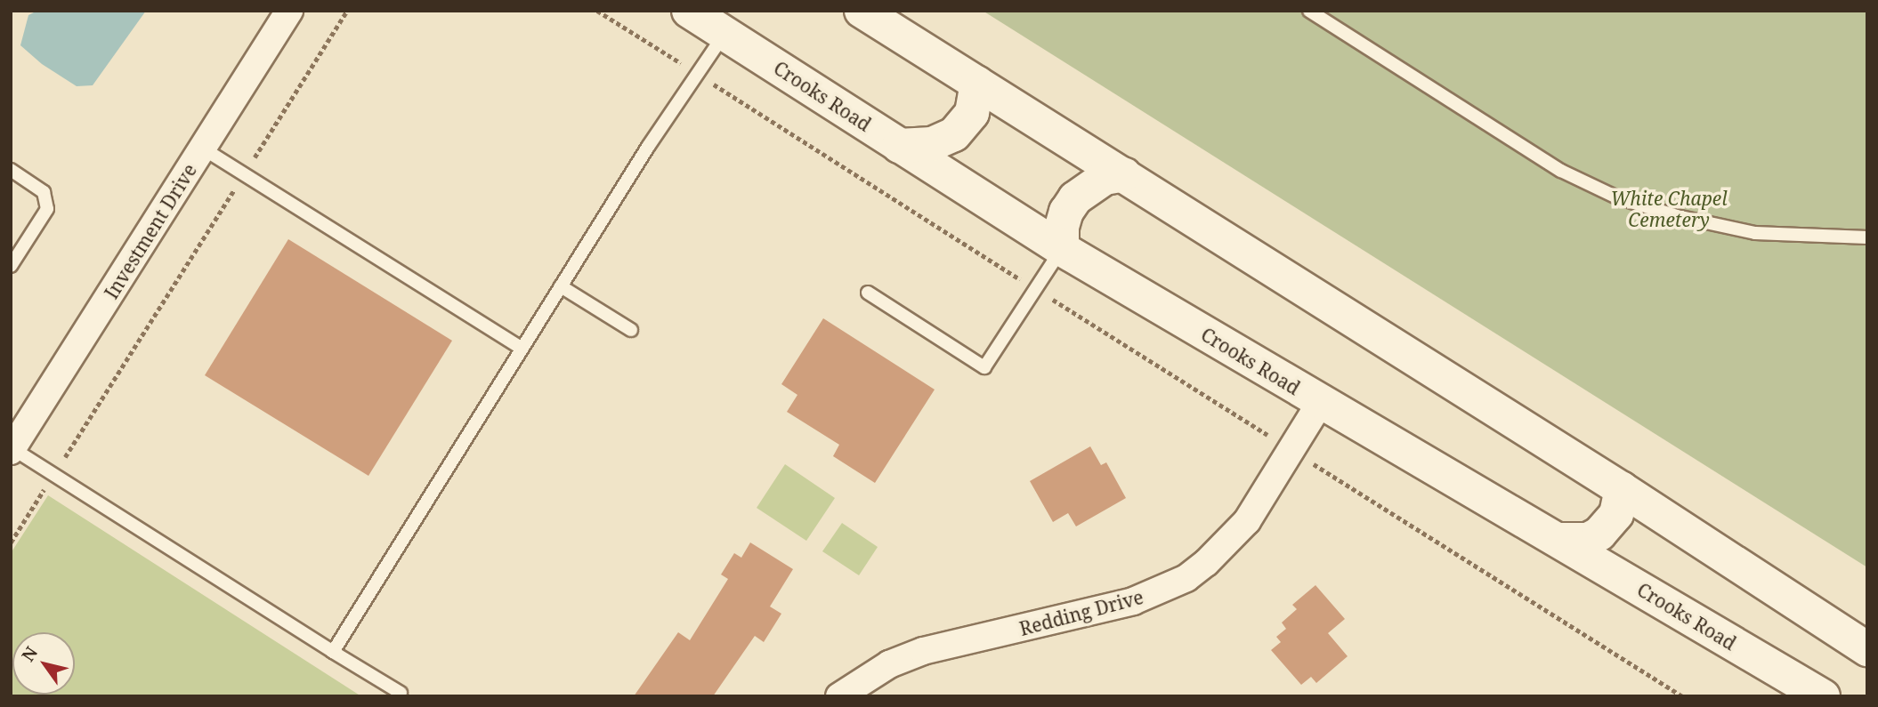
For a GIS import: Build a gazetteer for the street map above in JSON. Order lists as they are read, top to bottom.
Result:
{
  "streets": {
    "main road": ["Crooks Road"],
    "street": ["Investment Drive", "Redding Drive"]
  },
  "crossings": [
    ["Crooks Road", "Redding Drive"]
  ],
  "parks": ["White Chapel Cemetery"],
  "north": "top left"
}
